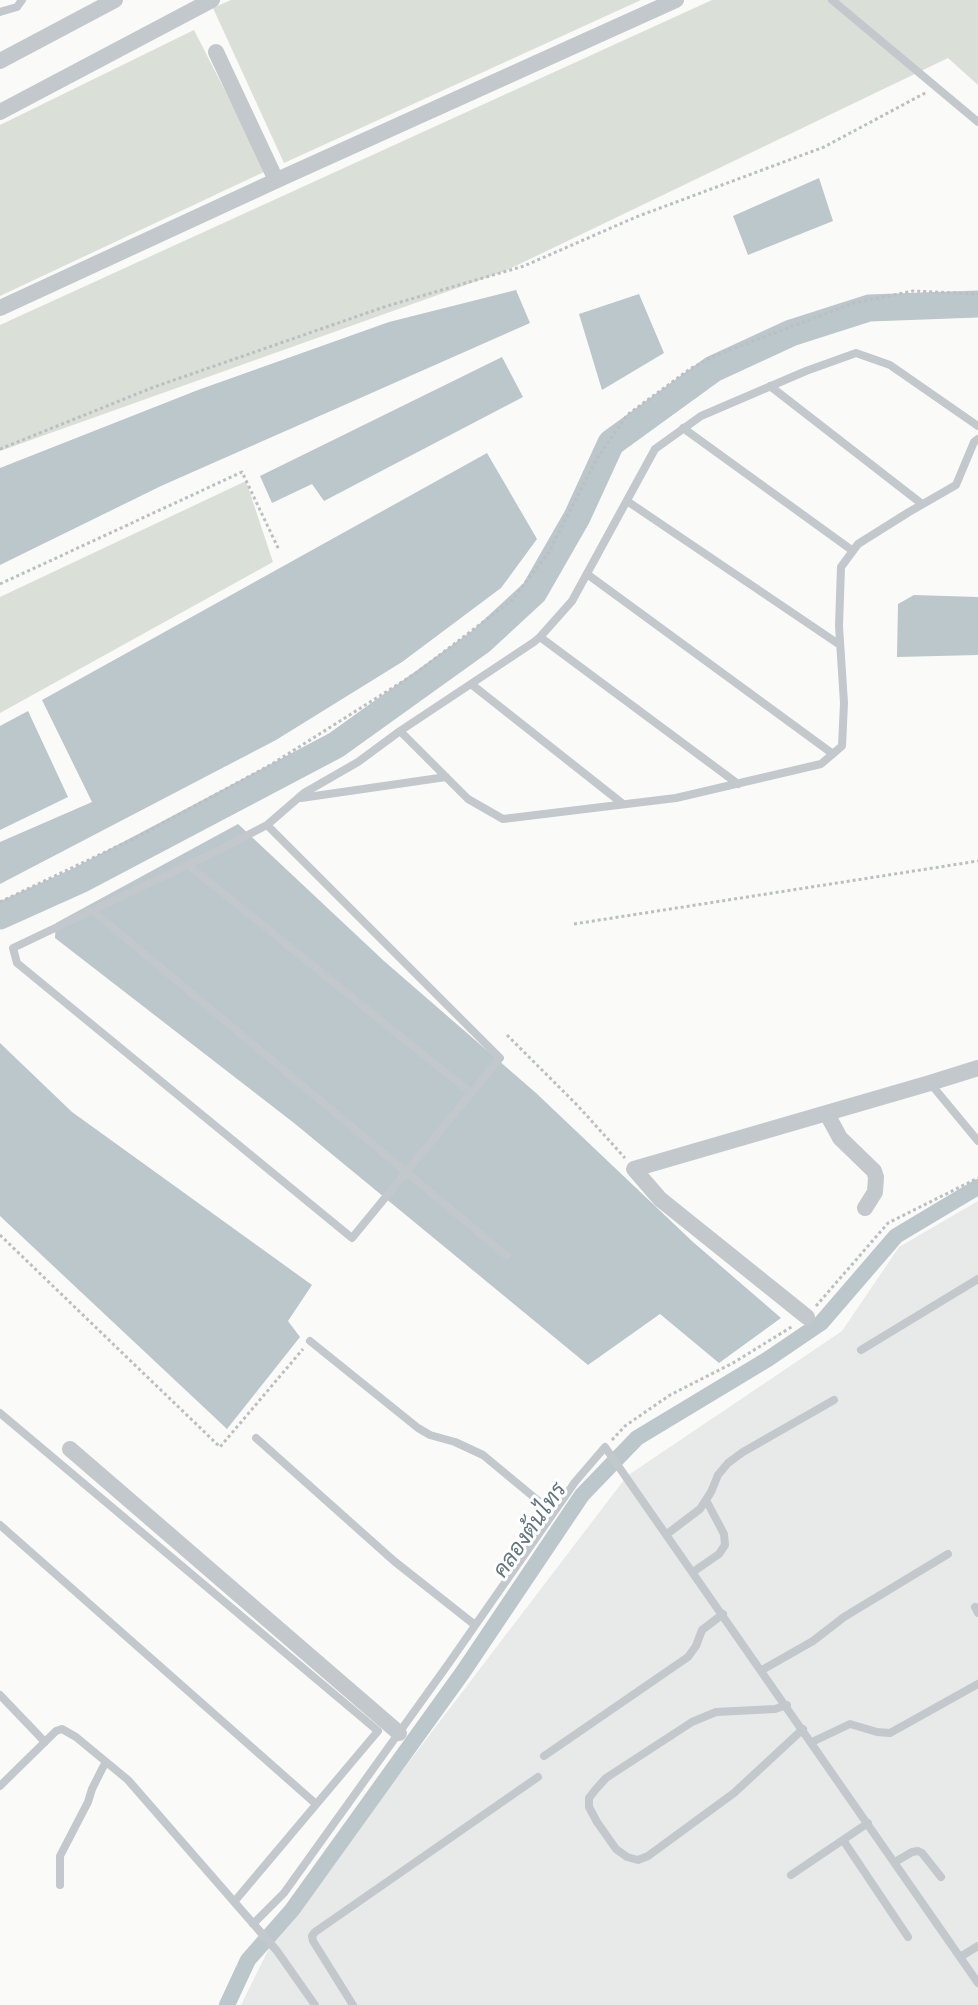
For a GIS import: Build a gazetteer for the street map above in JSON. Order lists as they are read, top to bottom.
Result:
{
  "water": ["คลองต้นไทร"]
}
